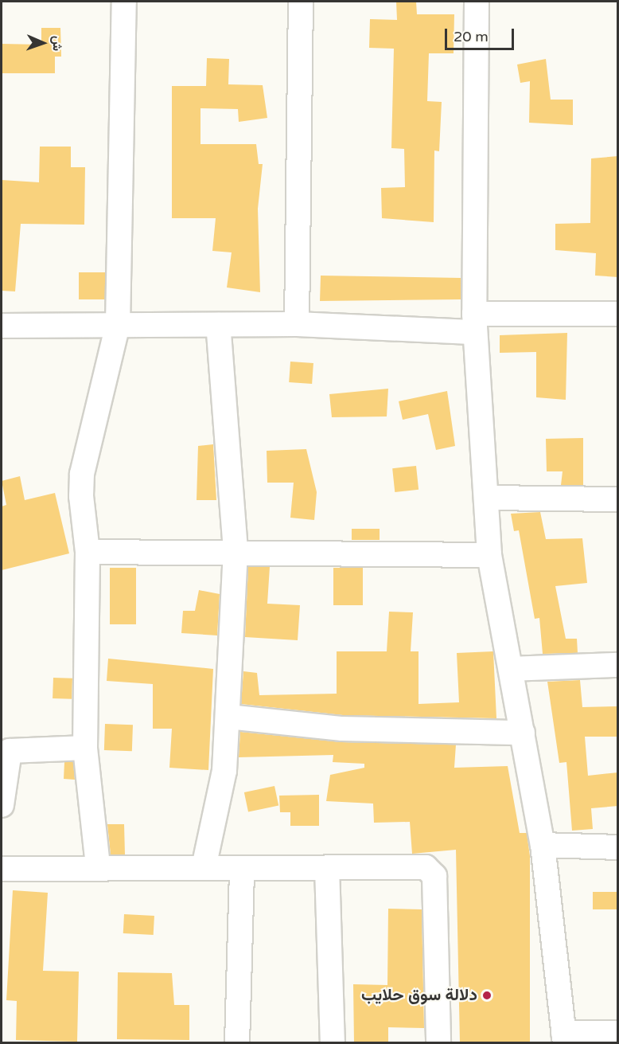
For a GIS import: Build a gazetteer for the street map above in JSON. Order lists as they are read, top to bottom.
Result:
{
  "places": ["دلالة سوق حلايب"],
  "scale_bar": "20 m",
  "north": "right"
}
